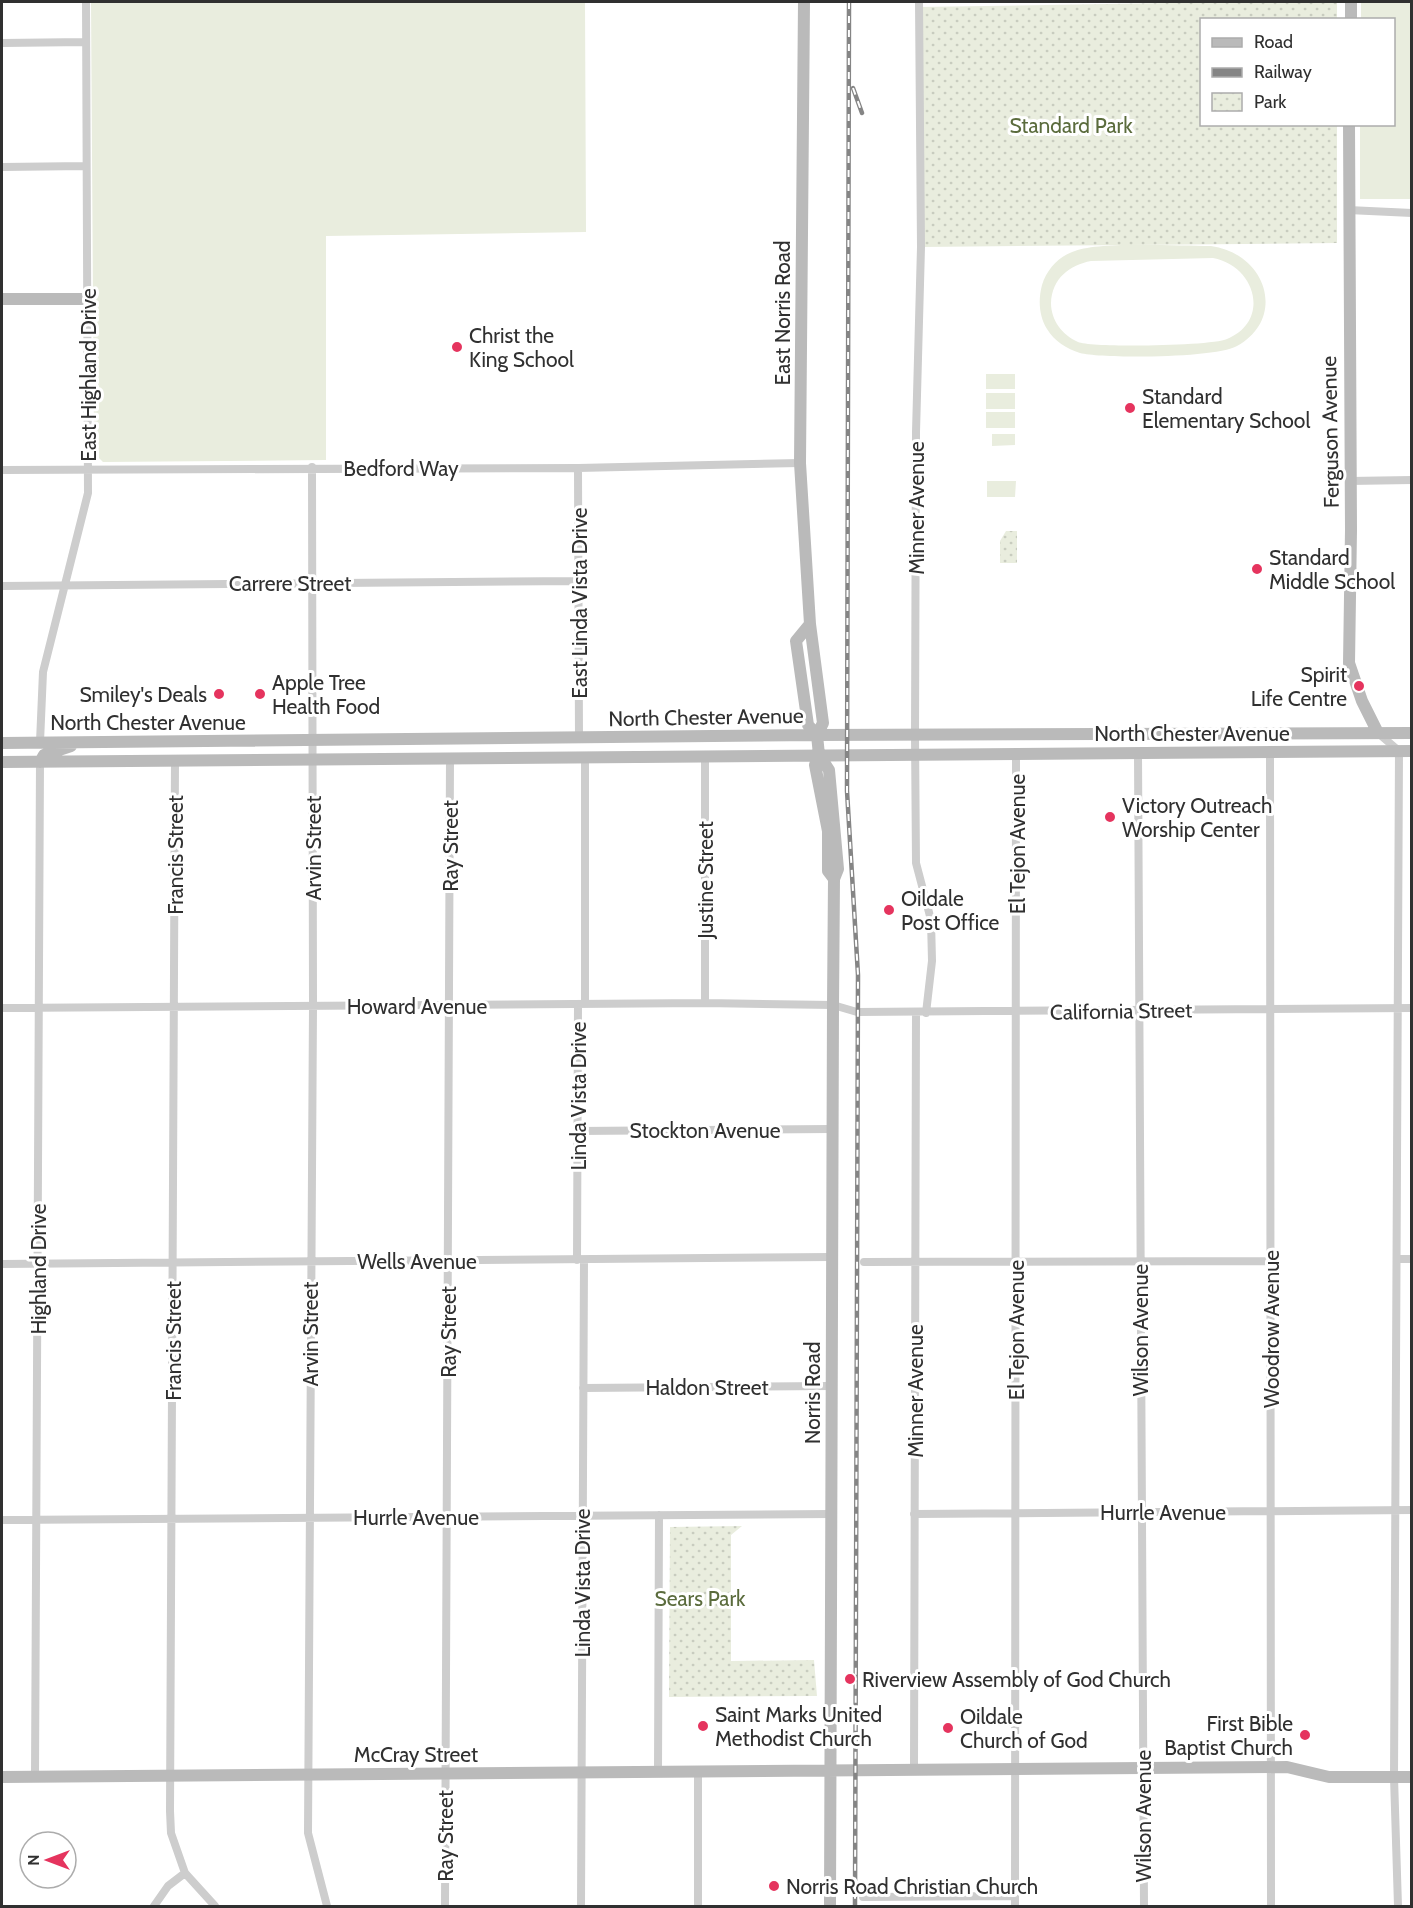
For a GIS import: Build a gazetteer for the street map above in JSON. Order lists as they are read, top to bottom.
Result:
{
  "streets": {
    "street": [
      "East Norris Road",
      "East Highland Drive",
      "Ferguson Avenue",
      "Bedford Way",
      "Minner Avenue",
      "Carrere Street",
      "East Linda Vista Drive",
      "North Chester Avenue",
      "El Tejon Avenue",
      "Ray Street",
      "Arvin Street",
      "Francis Street",
      "Justine Street",
      "Howard Avenue",
      "California Street",
      "Linda Vista Drive",
      "Stockton Avenue",
      "Wells Avenue",
      "Highland Drive",
      "Woodrow Avenue",
      "Wilson Avenue",
      "Haldon Street",
      "Norris Road",
      "Hurrle Avenue",
      "McCray Street"
    ]
  },
  "crossings": [
    ["East Norris Road", "Bedford Way"],
    ["East Norris Road", "North Chester Avenue"],
    ["East Norris Road", "Norris Road"],
    ["East Highland Drive", "Bedford Way"],
    ["East Highland Drive", "Carrere Street"],
    ["East Highland Drive", "North Chester Avenue"],
    ["Ferguson Avenue", "North Chester Avenue"],
    ["Bedford Way", "East Linda Vista Drive"],
    ["Bedford Way", "Arvin Street"],
    ["Minner Avenue", "North Chester Avenue"],
    ["Minner Avenue", "California Street"],
    ["Minner Avenue", "Hurrle Avenue"],
    ["Minner Avenue", "McCray Street"],
    ["Carrere Street", "East Linda Vista Drive"],
    ["Carrere Street", "Arvin Street"],
    ["East Linda Vista Drive", "North Chester Avenue"],
    ["North Chester Avenue", "El Tejon Avenue"],
    ["North Chester Avenue", "Ray Street"],
    ["North Chester Avenue", "Arvin Street"],
    ["North Chester Avenue", "Francis Street"],
    ["North Chester Avenue", "Justine Street"],
    ["North Chester Avenue", "Linda Vista Drive"],
    ["North Chester Avenue", "Highland Drive"],
    ["North Chester Avenue", "Woodrow Avenue"],
    ["North Chester Avenue", "Wilson Avenue"],
    ["North Chester Avenue", "Norris Road"],
    ["El Tejon Avenue", "California Street"],
    ["El Tejon Avenue", "Hurrle Avenue"],
    ["El Tejon Avenue", "McCray Street"],
    ["Ray Street", "Howard Avenue"],
    ["Ray Street", "Wells Avenue"],
    ["Ray Street", "Hurrle Avenue"],
    ["Ray Street", "McCray Street"],
    ["Arvin Street", "Howard Avenue"],
    ["Arvin Street", "Wells Avenue"],
    ["Arvin Street", "Hurrle Avenue"],
    ["Arvin Street", "McCray Street"],
    ["Francis Street", "Howard Avenue"],
    ["Francis Street", "Wells Avenue"],
    ["Francis Street", "Hurrle Avenue"],
    ["Francis Street", "McCray Street"],
    ["Justine Street", "Howard Avenue"],
    ["Howard Avenue", "California Street"],
    ["Howard Avenue", "Linda Vista Drive"],
    ["Howard Avenue", "Highland Drive"],
    ["Howard Avenue", "Norris Road"],
    ["California Street", "Woodrow Avenue"],
    ["California Street", "Wilson Avenue"],
    ["California Street", "Norris Road"],
    ["Linda Vista Drive", "Stockton Avenue"],
    ["Linda Vista Drive", "Wells Avenue"],
    ["Linda Vista Drive", "Haldon Street"],
    ["Linda Vista Drive", "Hurrle Avenue"],
    ["Linda Vista Drive", "McCray Street"],
    ["Stockton Avenue", "Norris Road"],
    ["Wells Avenue", "Highland Drive"],
    ["Wells Avenue", "Norris Road"],
    ["Highland Drive", "Hurrle Avenue"],
    ["Highland Drive", "McCray Street"],
    ["Woodrow Avenue", "Hurrle Avenue"],
    ["Woodrow Avenue", "McCray Street"],
    ["Wilson Avenue", "Hurrle Avenue"],
    ["Wilson Avenue", "McCray Street"],
    ["Haldon Street", "Norris Road"],
    ["Norris Road", "Hurrle Avenue"],
    ["Norris Road", "McCray Street"]
  ],
  "parks": ["Standard Park", "Sears Park"],
  "places": [
    "Christ the King School",
    "Standard Elementary School",
    "Standard Middle School",
    "Spirit Life Centre",
    "Smiley's Deals",
    "Apple Tree Health Food",
    "Victory Outreach Worship Center",
    "Oildale Post Office",
    "Riverview Assembly of God Church",
    "Saint Marks United Methodist Church",
    "Oildale Church of God",
    "First Bible Baptist Church",
    "Norris Road Christian Church"
  ],
  "legend": ["Road", "Railway", "Park"],
  "north": "left"
}
